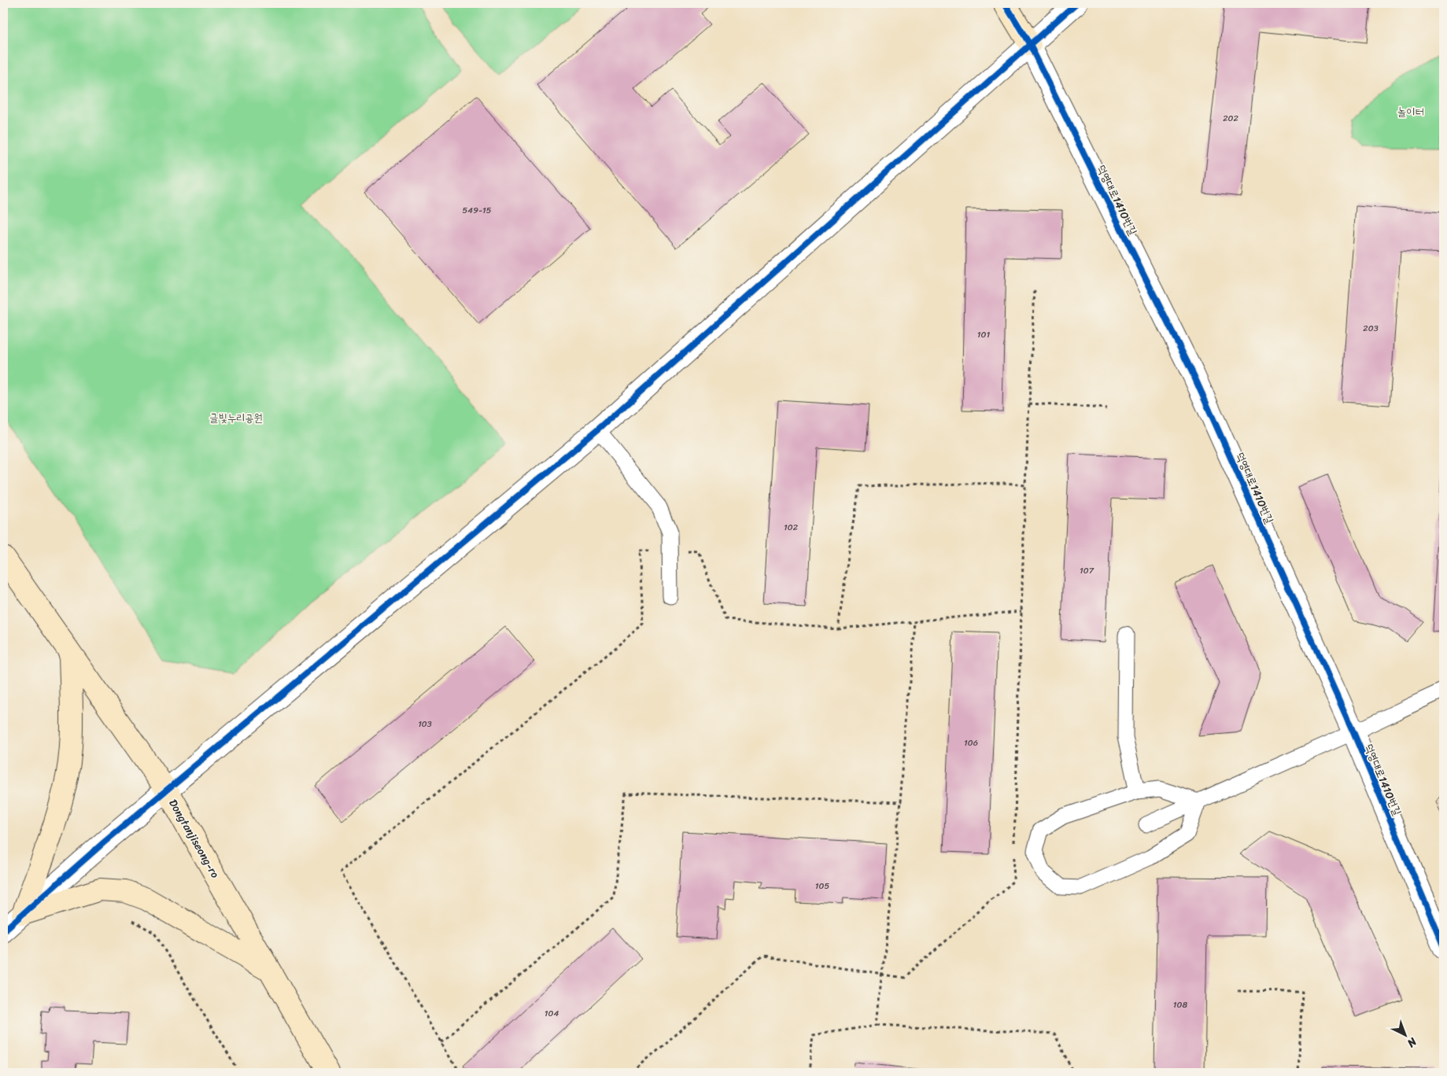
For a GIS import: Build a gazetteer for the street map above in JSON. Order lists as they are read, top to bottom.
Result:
{
  "streets": {
    "street": ["덕영대로1410번길", "Dongtanjiseong-ro"]
  },
  "parks": ["놀이터", "글빛누리공원"],
  "house_numbers": [
    "202",
    "549-15",
    "203",
    "101",
    "102",
    "107",
    "103",
    "106",
    "105",
    "108",
    "104"
  ],
  "north": "bottom right"
}
